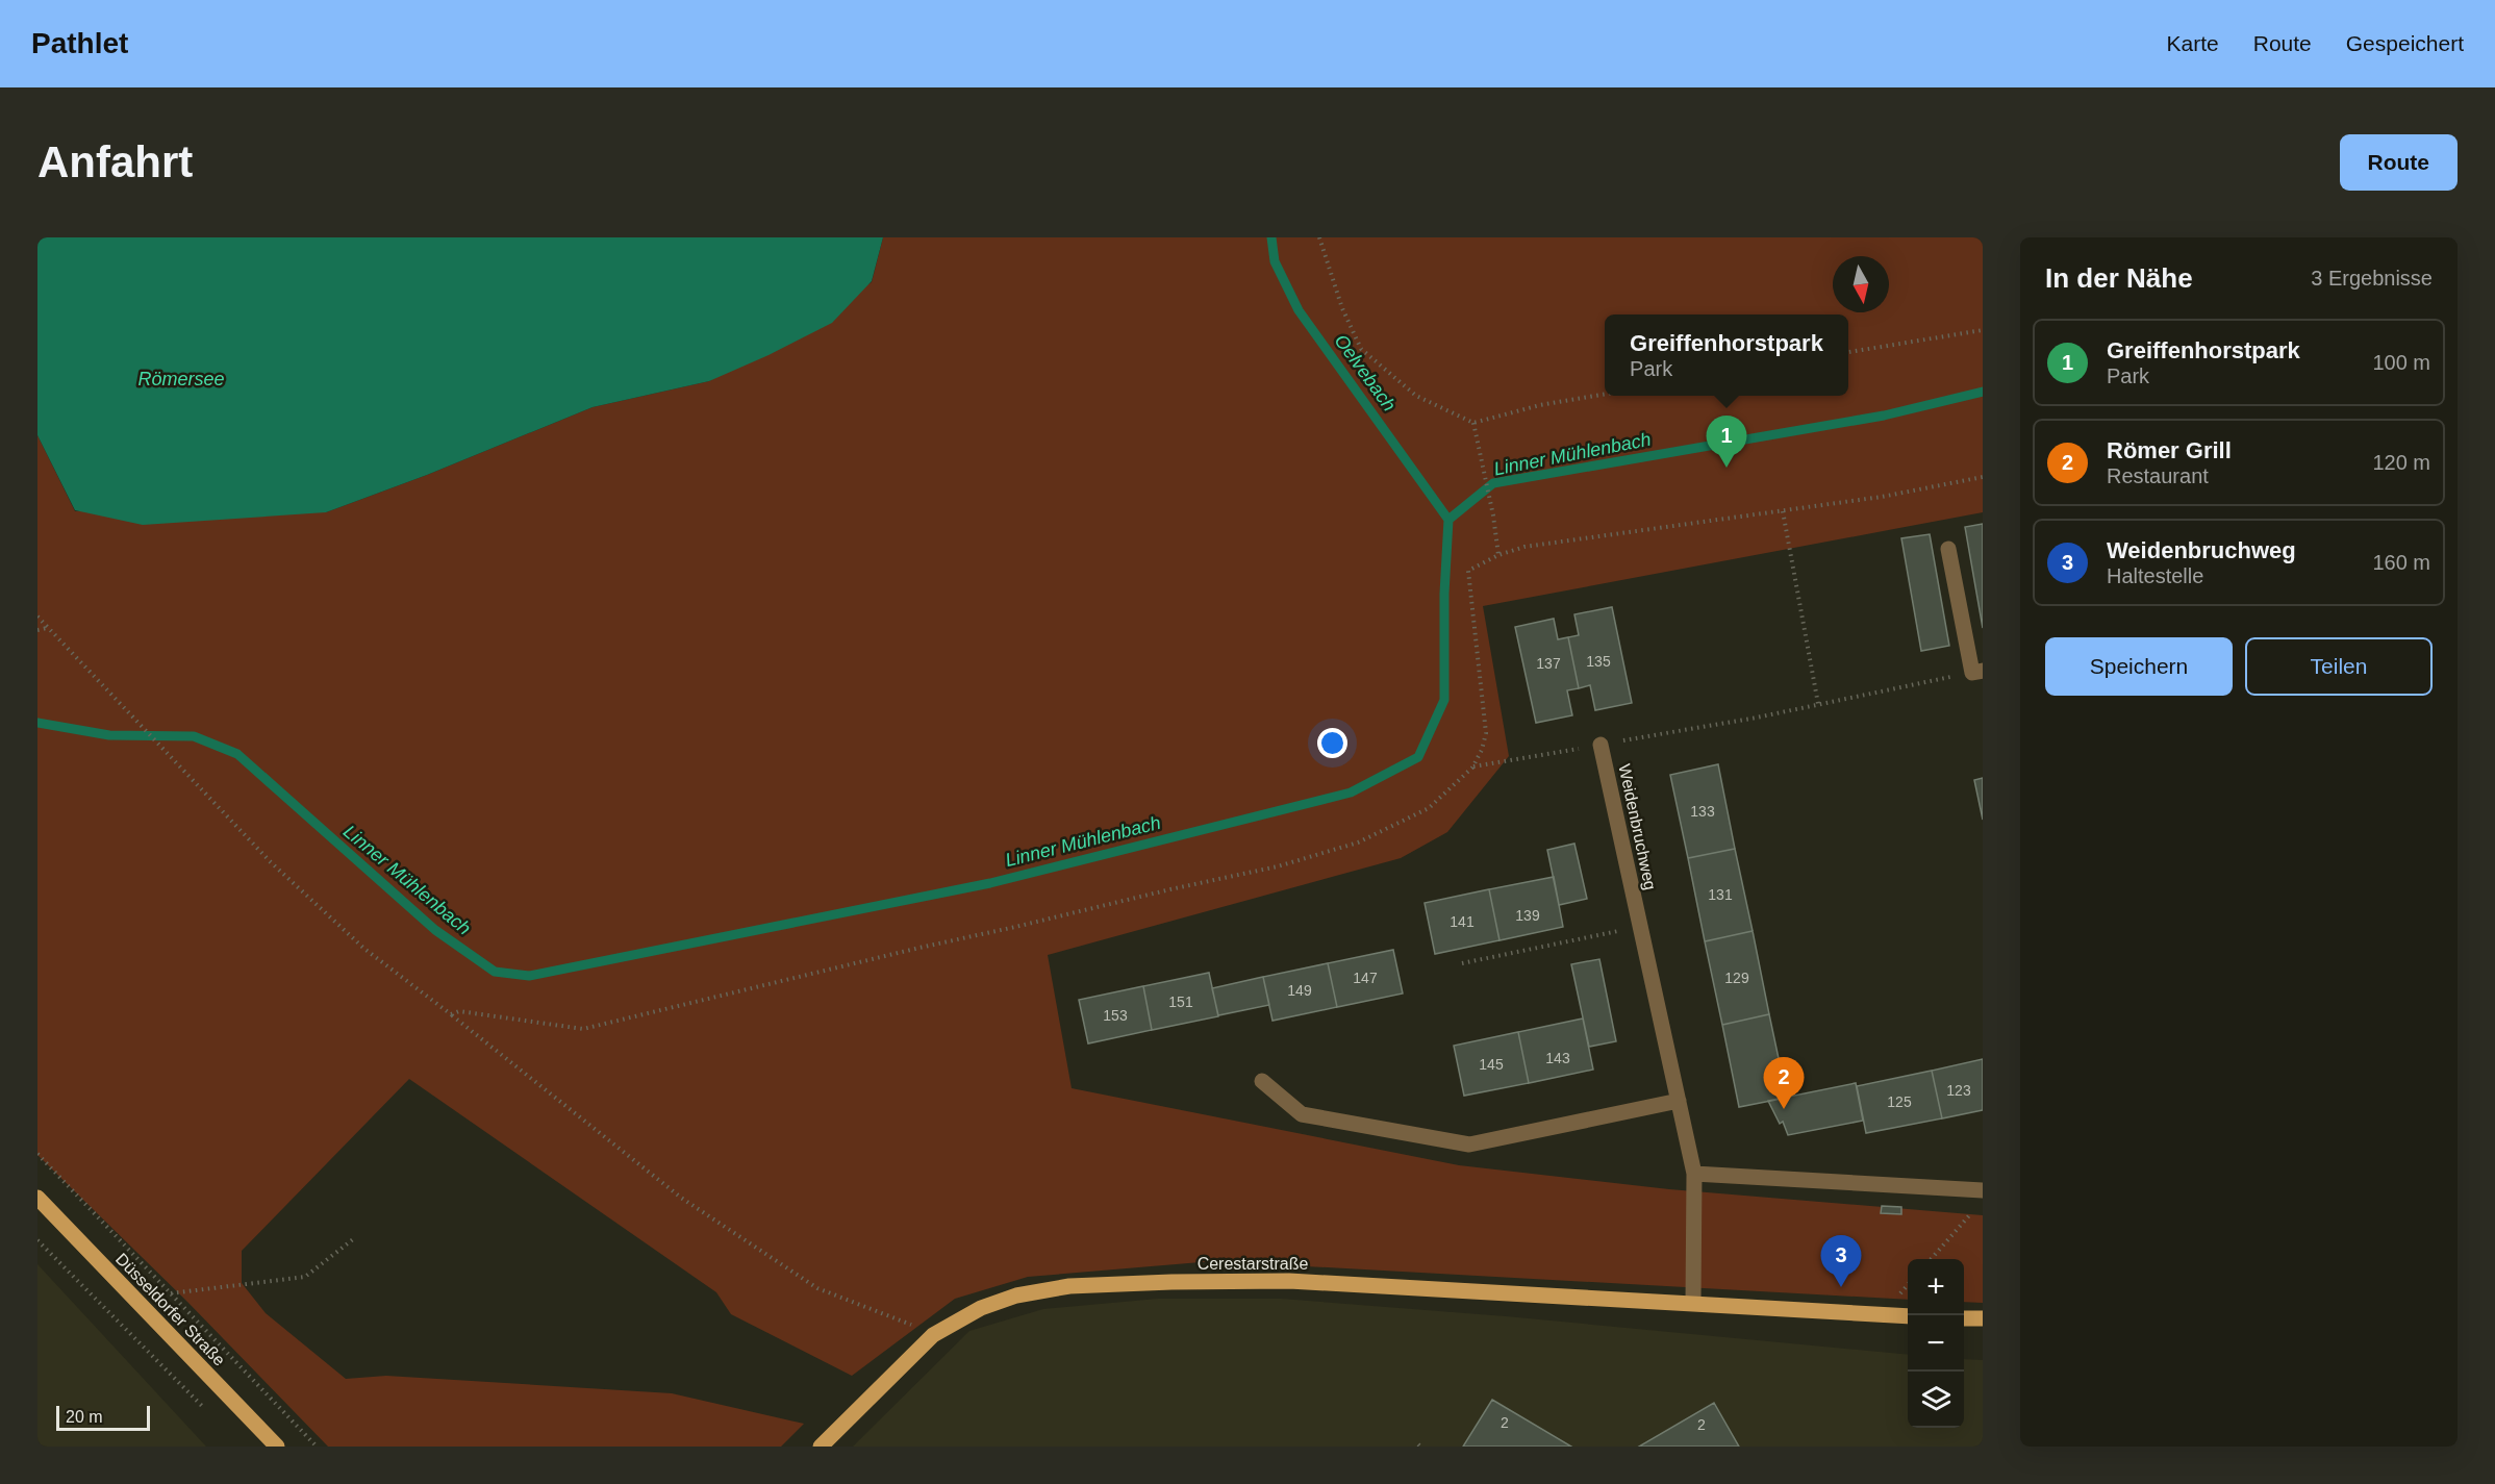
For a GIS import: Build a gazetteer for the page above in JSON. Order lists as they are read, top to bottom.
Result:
{
  "streets": {
    "main road": ["Cerestarstraße", "Düsseldorfer Straße"],
    "street": ["Weidenbruchweg"]
  },
  "crossings": [
    ["Weidenbruchweg", "Cerestarstraße"]
  ],
  "water": ["Oelvebach", "Römersee", "Linner Mühlenbach"],
  "house_numbers": [
    "135",
    "137",
    "133",
    "131",
    "139",
    "141",
    "147",
    "129",
    "149",
    "151",
    "153",
    "143",
    "145",
    "123",
    "125",
    "2",
    "2"
  ],
  "scale_bar": "20 m",
  "north": "bottom",
  "page": {
    "header": "Pathlet",
    "nav": ["Karte", "Route", "Gespeichert"],
    "buttons": [
      "Route",
      ["Speichern", "Teilen"]
    ],
    "title": "Anfahrt",
    "heading": ["In der Nähe", "3 Ergebnisse"],
    "popup": ["Greiffenhorstpark", "Park"],
    "list": [
      {
        "mark": "1",
        "name": "Greiffenhorstpark",
        "note": "Park",
        "value": "100 m"
      },
      {
        "mark": "2",
        "name": "Römer Grill",
        "note": "Restaurant",
        "value": "120 m"
      },
      {
        "mark": "3",
        "name": "Weidenbruchweg",
        "note": "Haltestelle",
        "value": "160 m"
      }
    ],
    "pins": ["1", "2", "3"],
    "map_buttons": ["+", "−"],
    "scale": "20 m"
  }
}
